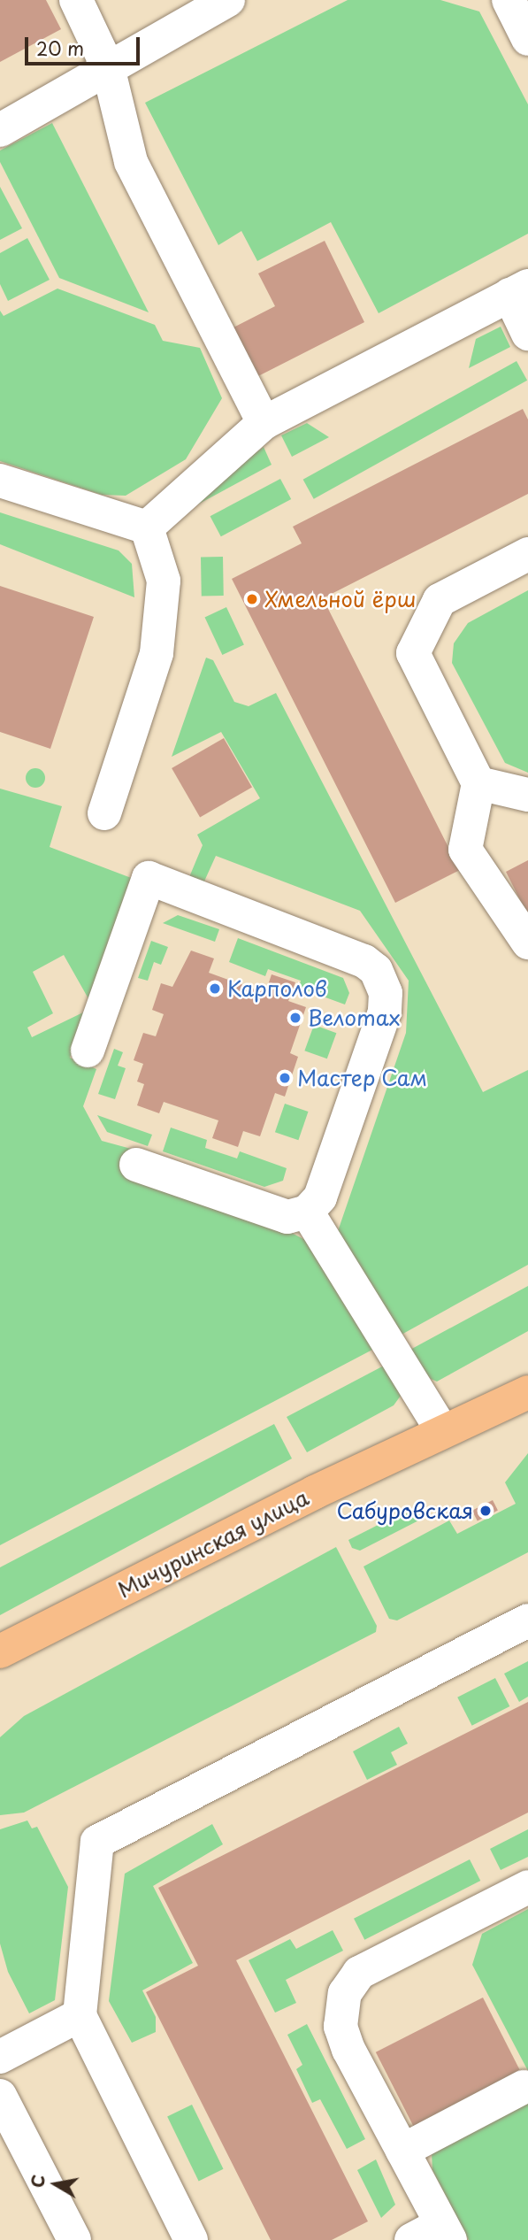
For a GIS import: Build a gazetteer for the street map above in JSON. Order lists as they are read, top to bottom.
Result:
{
  "streets": {
    "main road": ["Мичуринская улица"]
  },
  "places": [
    "Хмельной ёрш",
    "Карполов",
    "Велоmax",
    "Мастер Сам",
    "Сабуровская"
  ],
  "scale_bar": "20 m",
  "north": "left"
}
